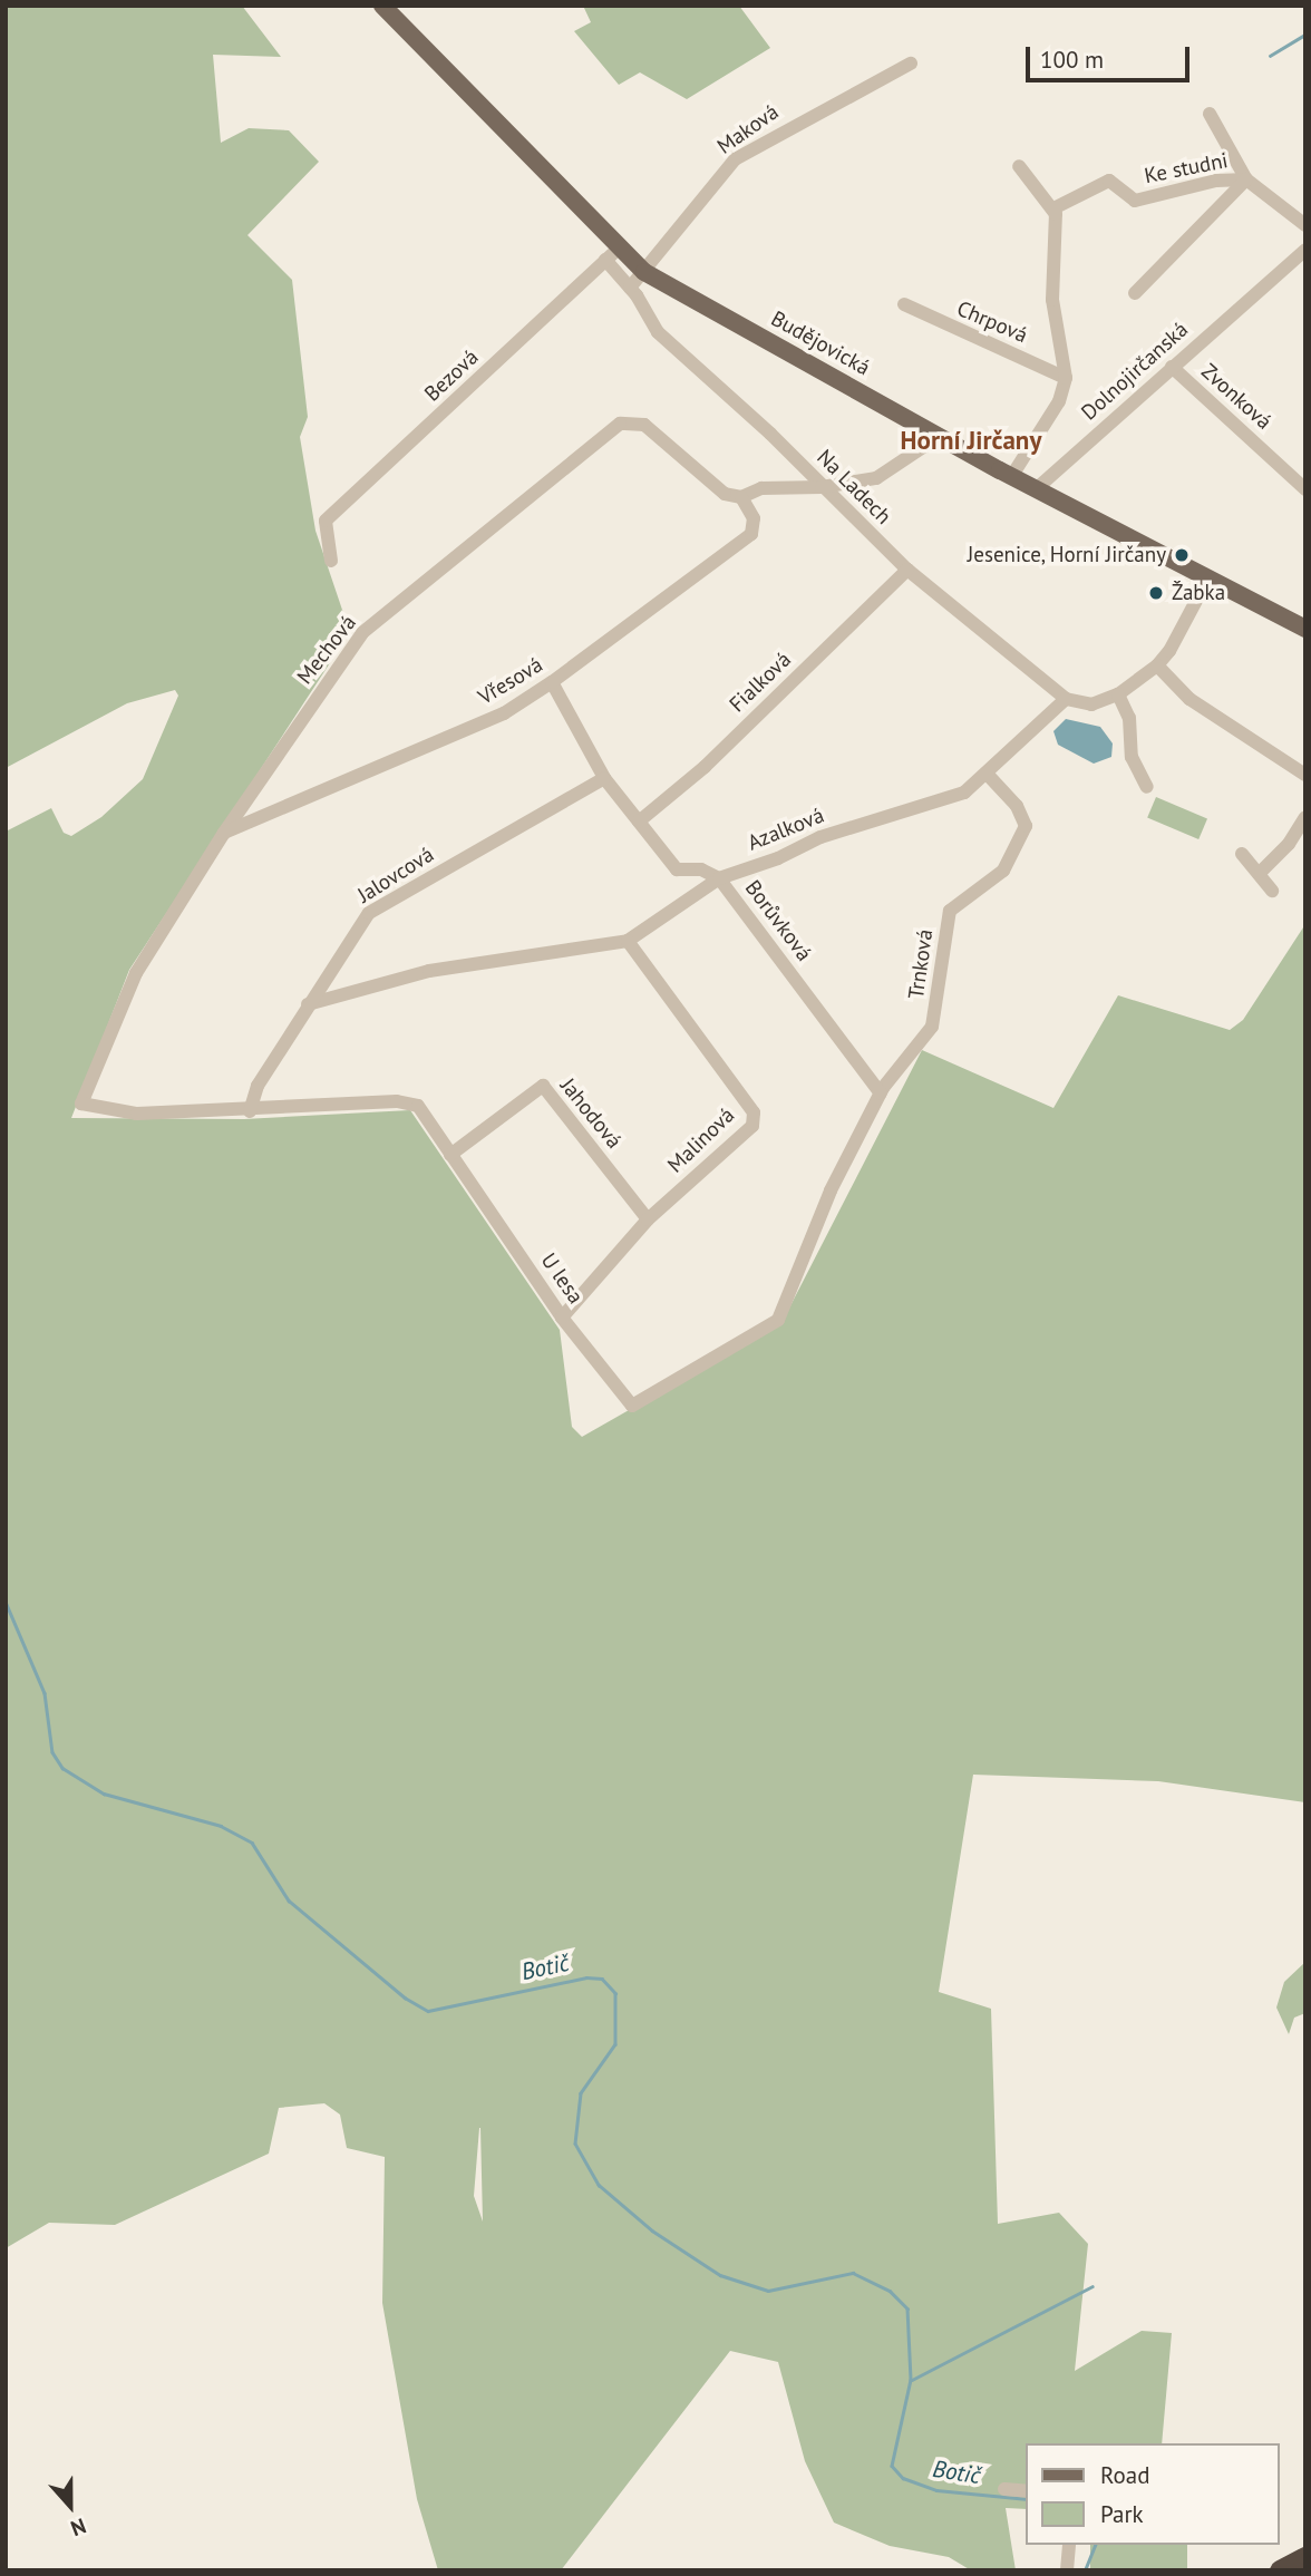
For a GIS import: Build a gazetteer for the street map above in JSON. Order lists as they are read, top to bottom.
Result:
{
  "streets": {
    "main road": ["Budějovická"],
    "street": [
      "Maková",
      "Ke studni",
      "Chrpová",
      "Dolnojirčanská",
      "Bezová",
      "Zvonková",
      "Na Ladech",
      "Mechová",
      "Vřesová",
      "Fialková",
      "Azalková",
      "Jalovcová",
      "Borůvková",
      "Trnková",
      "Jahodová",
      "Malinová",
      "U lesa"
    ]
  },
  "crossings": [
    ["Maková", "Budějovická"],
    ["Budějovická", "Dolnojirčanská"],
    ["Budějovická", "Bezová"],
    ["Budějovická", "Na Ladech"],
    ["Dolnojirčanská", "Zvonková"],
    ["Bezová", "Na Ladech"],
    ["Na Ladech", "Fialková"],
    ["Na Ladech", "Azalková"],
    ["Mechová", "Vřesová"],
    ["Mechová", "U lesa"],
    ["Vřesová", "Borůvková"],
    ["Fialková", "Borůvková"],
    ["Azalková", "Jalovcová"],
    ["Azalková", "Borůvková"],
    ["Azalková", "Trnková"],
    ["Azalková", "Malinová"],
    ["Jalovcová", "Borůvková"],
    ["Jalovcová", "U lesa"],
    ["Borůvková", "Trnková"],
    ["Borůvková", "U lesa"],
    ["Trnková", "U lesa"],
    ["Jahodová", "Malinová"],
    ["Jahodová", "U lesa"],
    ["Malinová", "U lesa"]
  ],
  "districts": ["Horní Jirčany"],
  "water": ["Botič"],
  "places": ["Jesenice, Horní Jirčany", "Žabka"],
  "legend": ["Road", "Park"],
  "scale_bar": "100 m",
  "north": "bottom"
}
